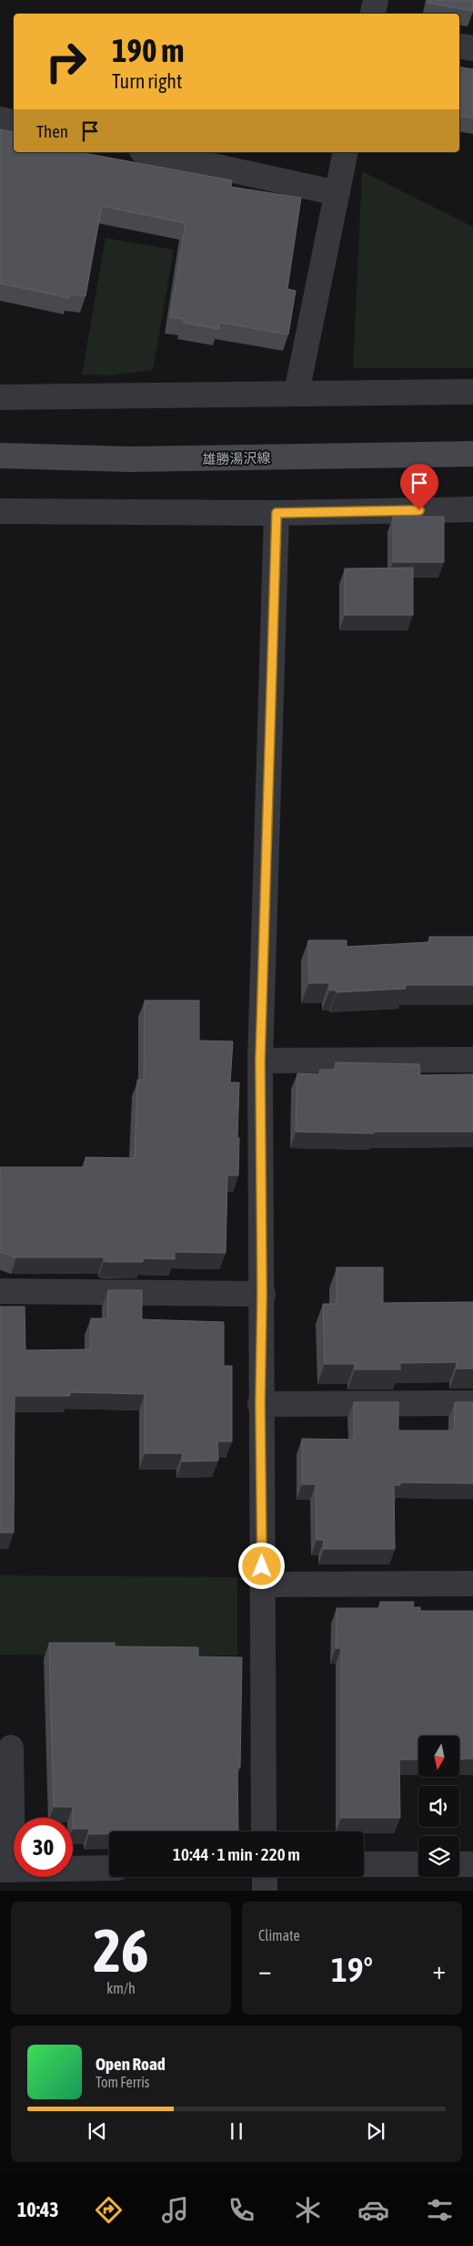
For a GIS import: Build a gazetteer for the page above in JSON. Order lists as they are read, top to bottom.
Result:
{
  "streets": {
    "main road": ["雄勝湯沢線"]
  },
  "north": "bottom",
  "page": {
    "turn": ["190 m", "Turn right"],
    "then": "Then",
    "limit": "30",
    "trip": "10:44 · 1 min · 220 m",
    "tile": [
      ["26", "km/h"],
      "Climate"
    ],
    "heat": ["−", "19°", "+"],
    "song": ["Open Road", "Tom Ferris"],
    "tabs": "10:43"
  }
}
